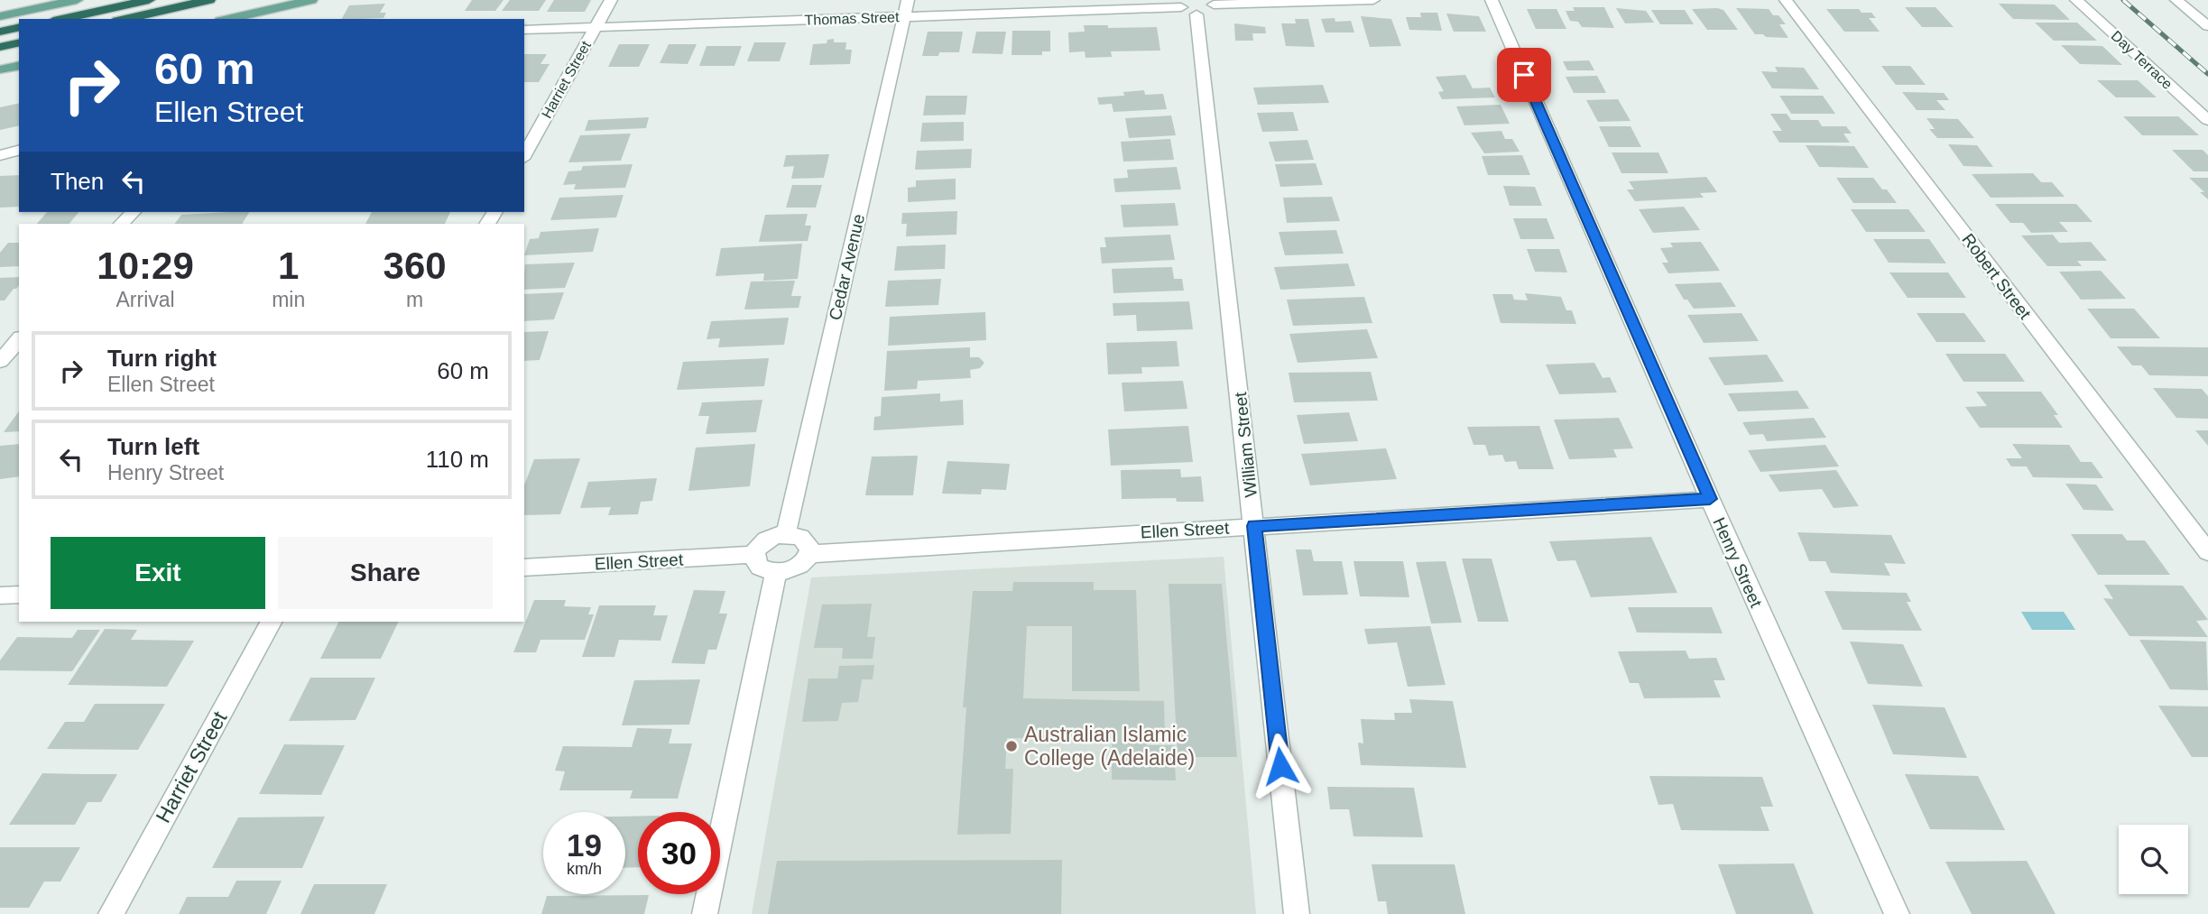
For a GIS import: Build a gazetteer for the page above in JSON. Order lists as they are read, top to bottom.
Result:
{
  "streets": {
    "street": [
      "Thomas Street",
      "Day Terrace",
      "Harriet Street",
      "Cedar Avenue",
      "Robert Street",
      "William Street",
      "Ellen Street",
      "Henry Street"
    ]
  },
  "crossings": [
    ["Thomas Street", "Harriet Street"],
    ["Thomas Street", "Cedar Avenue"],
    ["Thomas Street", "William Street"],
    ["Cedar Avenue", "Ellen Street"],
    ["William Street", "Ellen Street"],
    ["Ellen Street", "Henry Street"]
  ],
  "places": ["Australian Islamic College (Adelaide)"],
  "page": {
    "turn": ["60 m", "Ellen Street"],
    "then": "Then",
    "eta": [
      "10:29",
      "Arrival",
      "1",
      "min",
      "360",
      "m"
    ],
    "list": [
      {
        "name": "Turn right",
        "note": "Ellen Street",
        "value": "60 m"
      },
      {
        "name": "Turn left",
        "note": "Henry Street",
        "value": "110 m"
      }
    ],
    "buttons": ["Exit", "Share"],
    "speed": "19 km/h",
    "limit": "30"
  }
}
